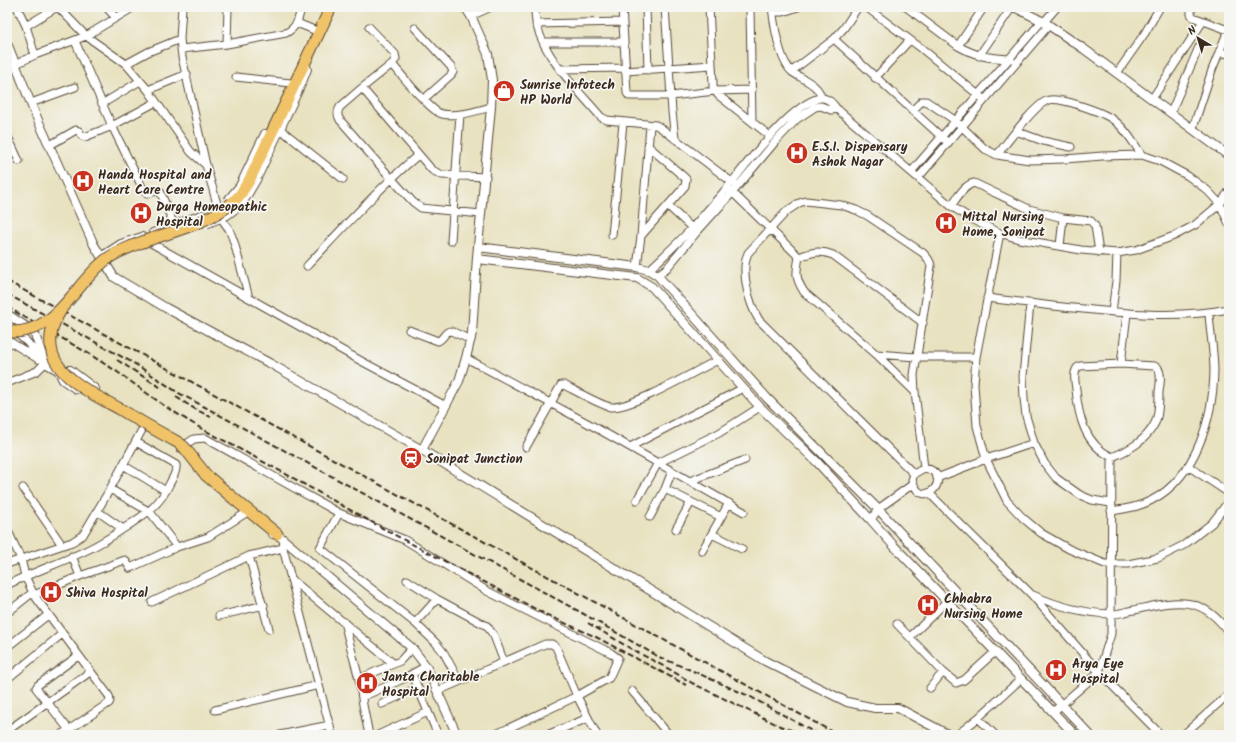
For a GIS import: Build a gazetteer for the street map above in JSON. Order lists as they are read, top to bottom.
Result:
{
  "places": {
    "shop": ["Sunrise Infotech HP World"],
    "hospital": [
      "E.S.I. Dispensary Ashok Nagar",
      "Handa Hospital and Heart Care Centre",
      "Durga Homeopathic Hospital",
      "Mittal Nursing Home, Sonipat",
      "Shiva Hospital",
      "Chhabra Nursing Home",
      "Arya Eye Hospital",
      "Janta Charitable Hospital"
    ],
    "station": ["Sonipat Junction"]
  },
  "north": "top left"
}
